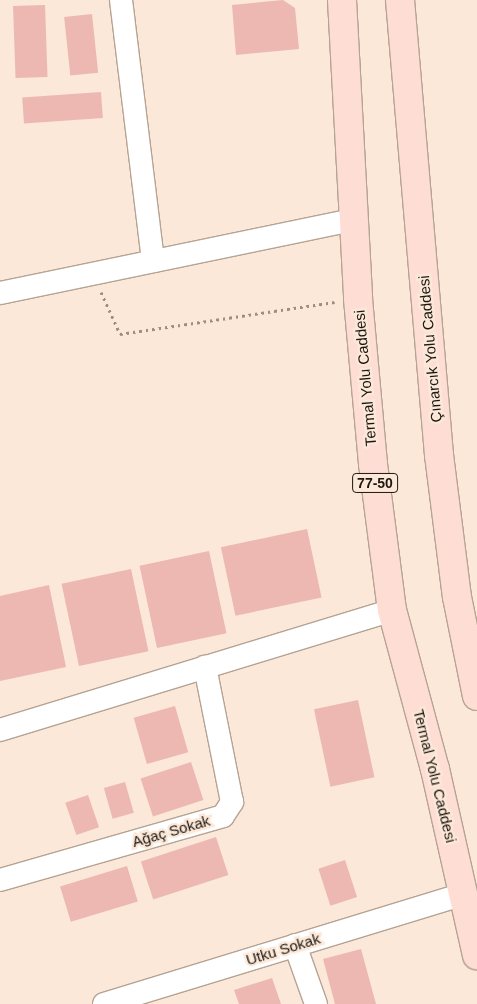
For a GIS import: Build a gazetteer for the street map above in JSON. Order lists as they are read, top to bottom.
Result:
{
  "streets": {
    "main road": ["Çınarcık Yolu Caddesi", "Termal Yolu Caddesi", "77-50"],
    "street": ["Ağaç Sokak", "Utku Sokak"]
  },
  "crossings": [
    ["Termal Yolu Caddesi", "Utku Sokak"]
  ]
}
